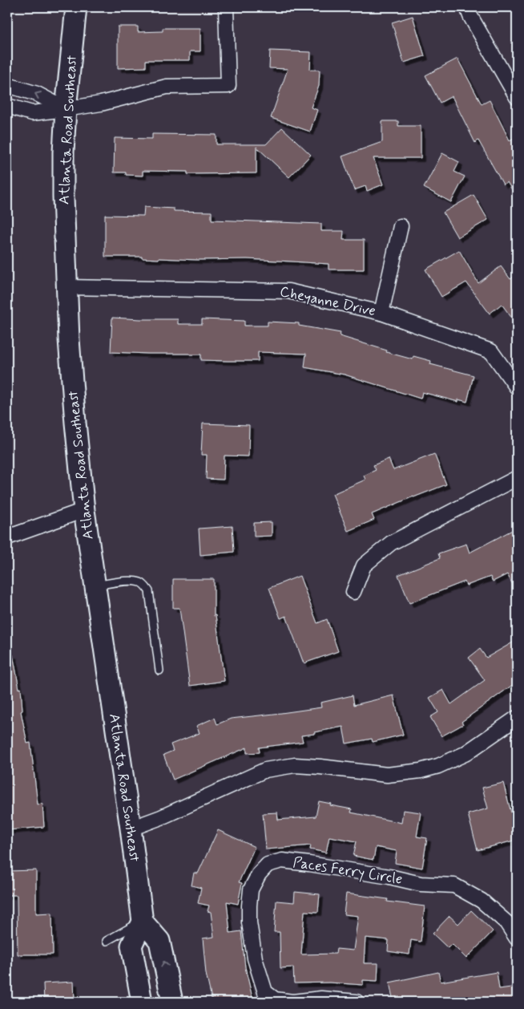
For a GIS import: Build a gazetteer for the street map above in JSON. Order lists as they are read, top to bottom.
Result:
{
  "streets": {
    "main road": ["Atlanta Road Southeast"],
    "street": ["Cheyanne Drive", "Paces Ferry Circle"]
  },
  "crossings": [
    ["Atlanta Road Southeast", "Cheyanne Drive"]
  ]
}
